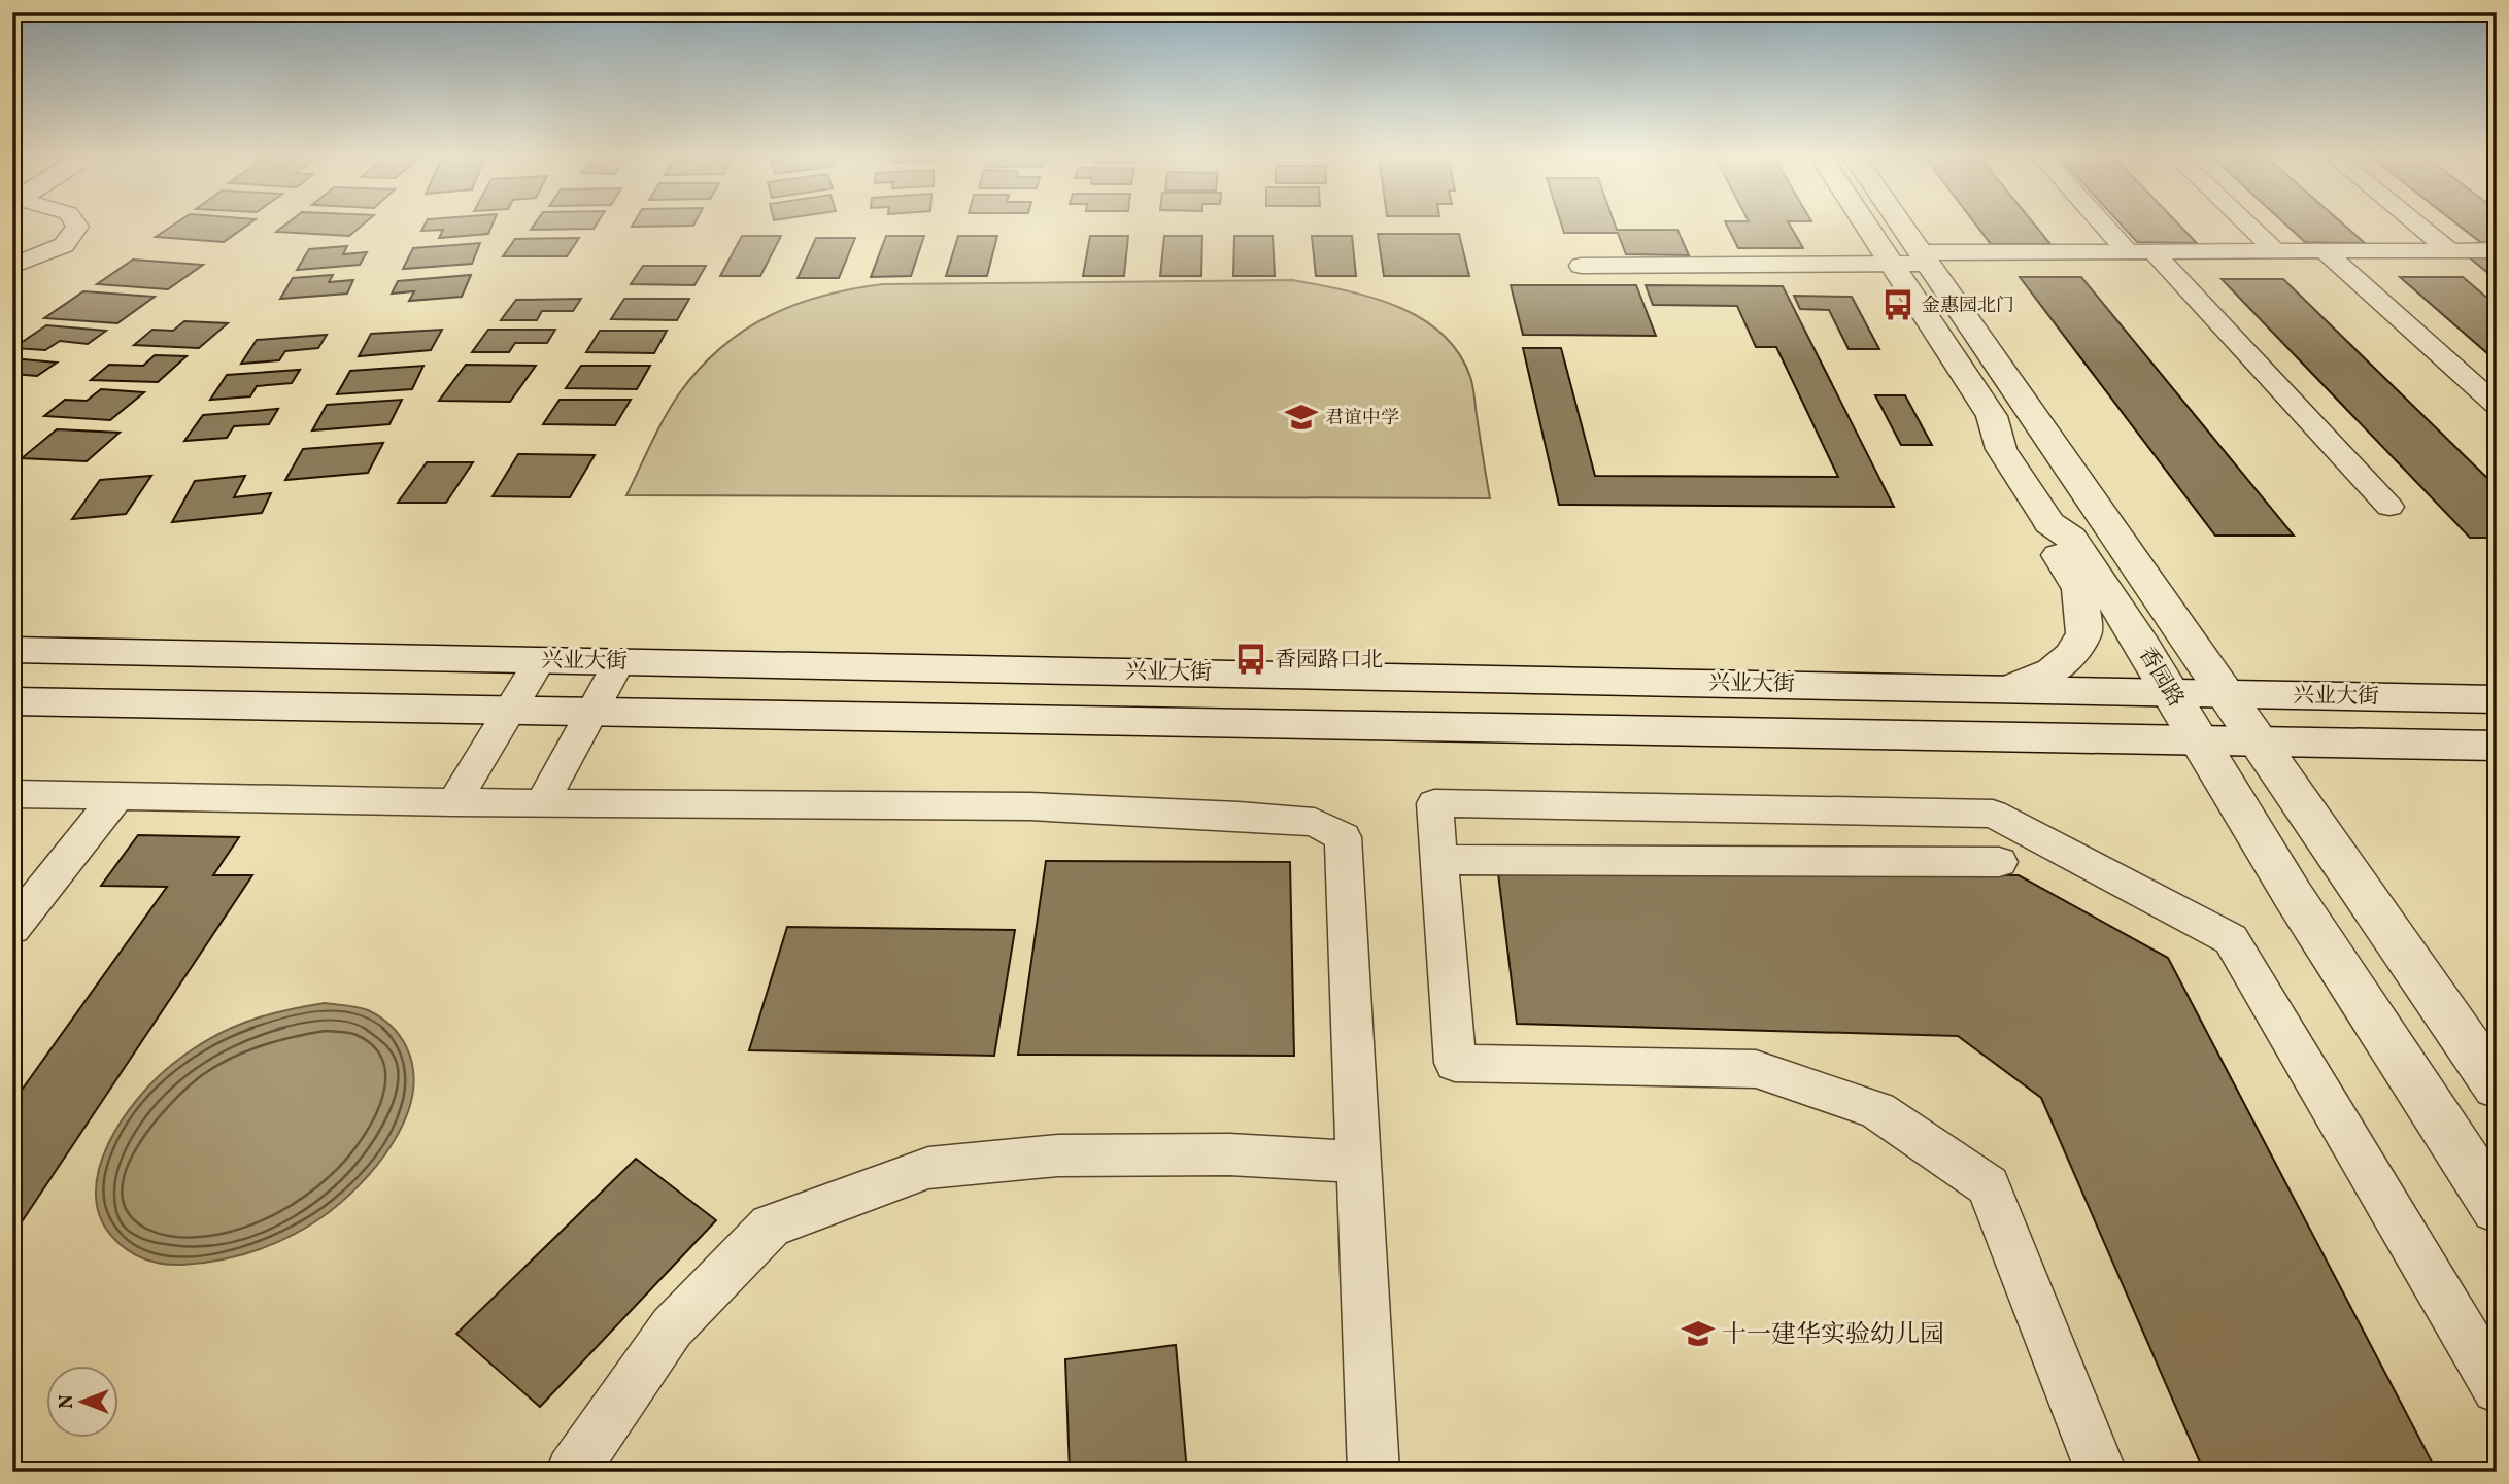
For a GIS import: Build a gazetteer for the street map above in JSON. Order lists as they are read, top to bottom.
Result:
{
  "streets": {
    "main road": ["兴业大街", "香园路"]
  },
  "crossings": [
    ["兴业大街", "香园路"]
  ],
  "places": {
    "bus stop": ["金惠园北门", "香园路口北"],
    "school or university": ["君谊中学", "十一建华实验幼儿园"]
  },
  "north": "left"
}
